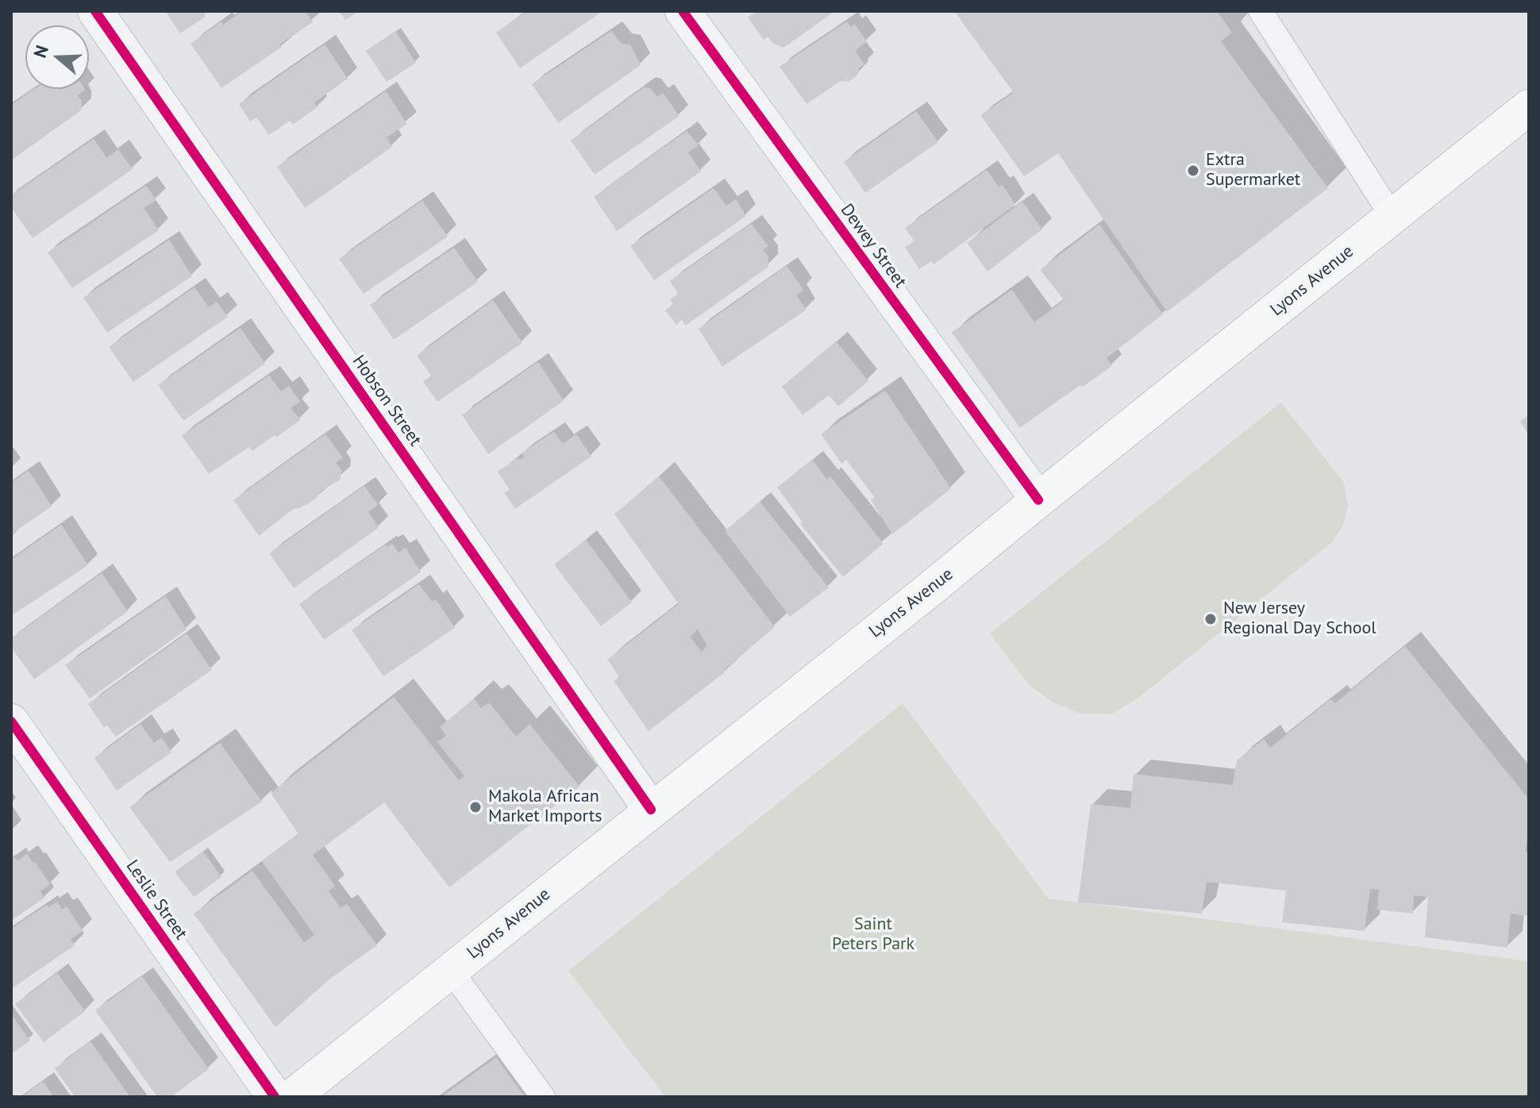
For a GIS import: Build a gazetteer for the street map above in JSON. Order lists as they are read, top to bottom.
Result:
{
  "streets": {
    "main road": ["Lyons Avenue"],
    "street": ["Dewey Street", "Hobson Street", "Leslie Street"]
  },
  "crossings": [
    ["Dewey Street", "Lyons Avenue"],
    ["Lyons Avenue", "Hobson Street"]
  ],
  "parks": ["Saint Peters Park"],
  "places": ["Extra Supermarket", "New Jersey Regional Day School", "Makola African Market Imports"],
  "north": "left"
}
